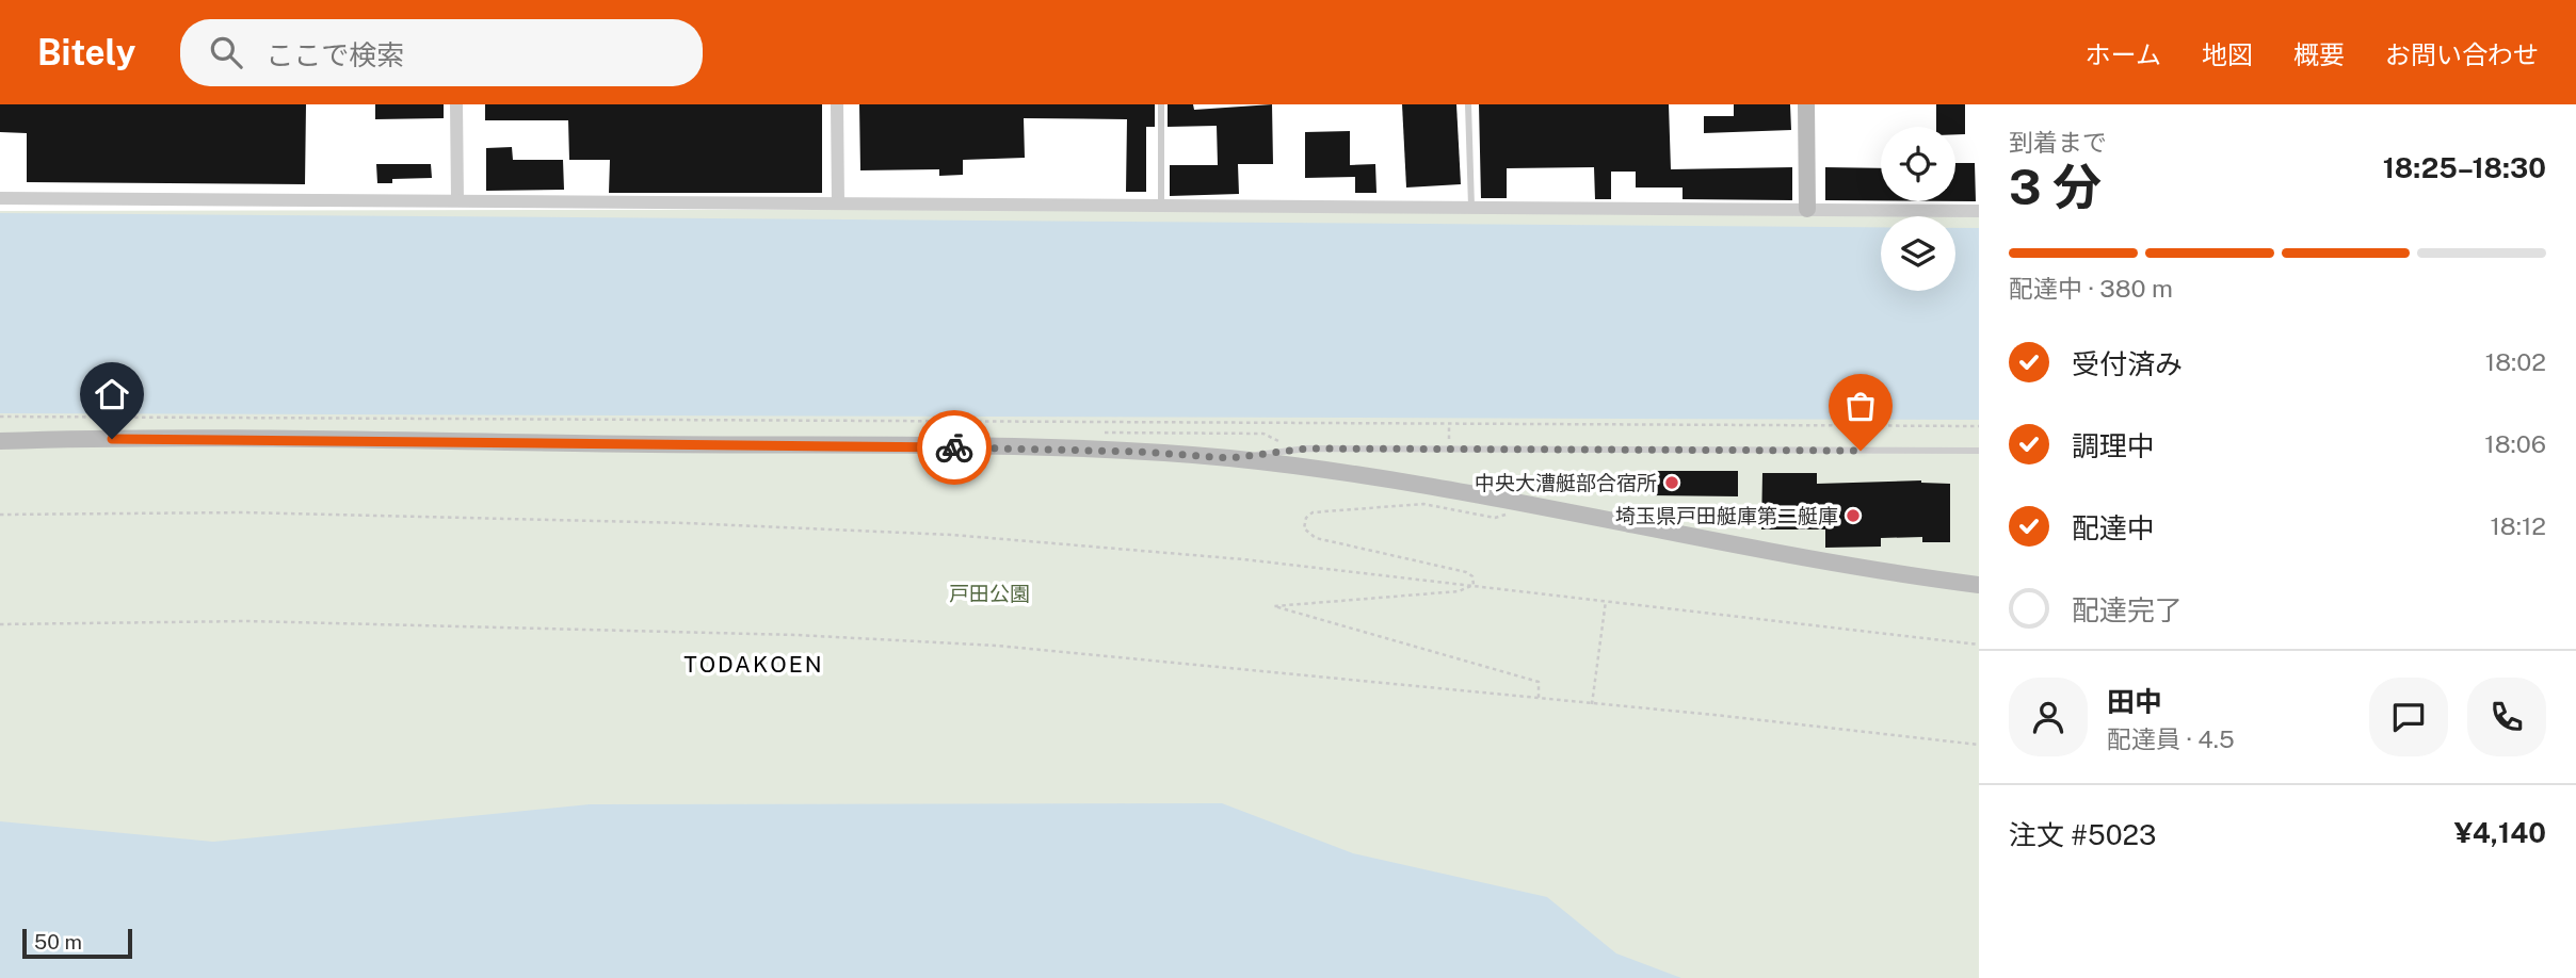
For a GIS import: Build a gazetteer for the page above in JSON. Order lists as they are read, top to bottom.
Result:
{
  "districts": ["TODAKOEN"],
  "parks": ["戸田公園"],
  "places": ["中央大漕艇部合宿所", "埼玉県戸田艇庫第二艇庫"],
  "scale_bar": "50 m",
  "page": {
    "header": "Bitely",
    "search": "ここで検索",
    "nav": [
      "ホーム",
      "地図",
      "概要",
      "お問い合わせ"
    ],
    "heading": ["3 分", "到着まで", "18:25–18:30"],
    "panel": [
      "田中",
      "配達員 · 4.5",
      "注文 #5023",
      "¥4,140"
    ],
    "bar": "配達中 · 380 m",
    "list": [
      ["受付済み", "18:02"],
      ["調理中", "18:06"],
      ["配達中", "18:12"],
      "配達完了"
    ],
    "scale": "50 m"
  }
}
